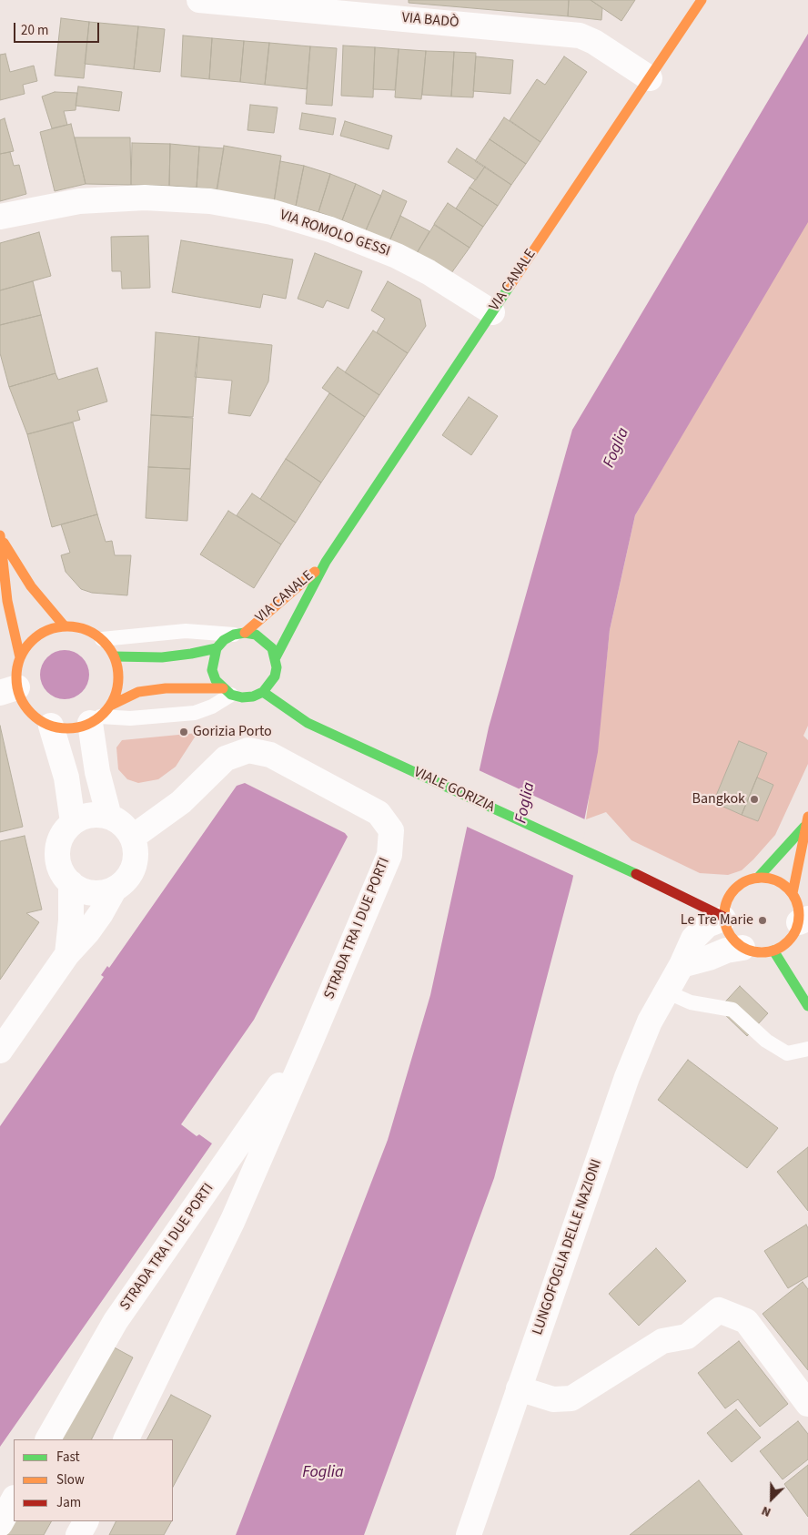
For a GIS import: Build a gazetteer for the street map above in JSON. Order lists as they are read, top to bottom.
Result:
{
  "streets": {
    "street": [
      "VIA BADÒ",
      "VIA ROMOLO GESSI",
      "VIA CANALE",
      "VIALE GORIZIA",
      "STRADA TRA I DUE PORTI",
      "LUNGOFOGLIA DELLE NAZIONI"
    ]
  },
  "crossings": [
    ["VIA BADÒ", "VIA CANALE"],
    ["VIA ROMOLO GESSI", "VIA CANALE"],
    ["VIA CANALE", "VIALE GORIZIA"],
    ["VIALE GORIZIA", "LUNGOFOGLIA DELLE NAZIONI"]
  ],
  "water": ["Foglia"],
  "places": ["Gorizia Porto", "Bangkok", "Le Tre Marie"],
  "legend": ["Fast", "Slow", "Jam"],
  "scale_bar": "20 m",
  "north": "bottom left"
}
